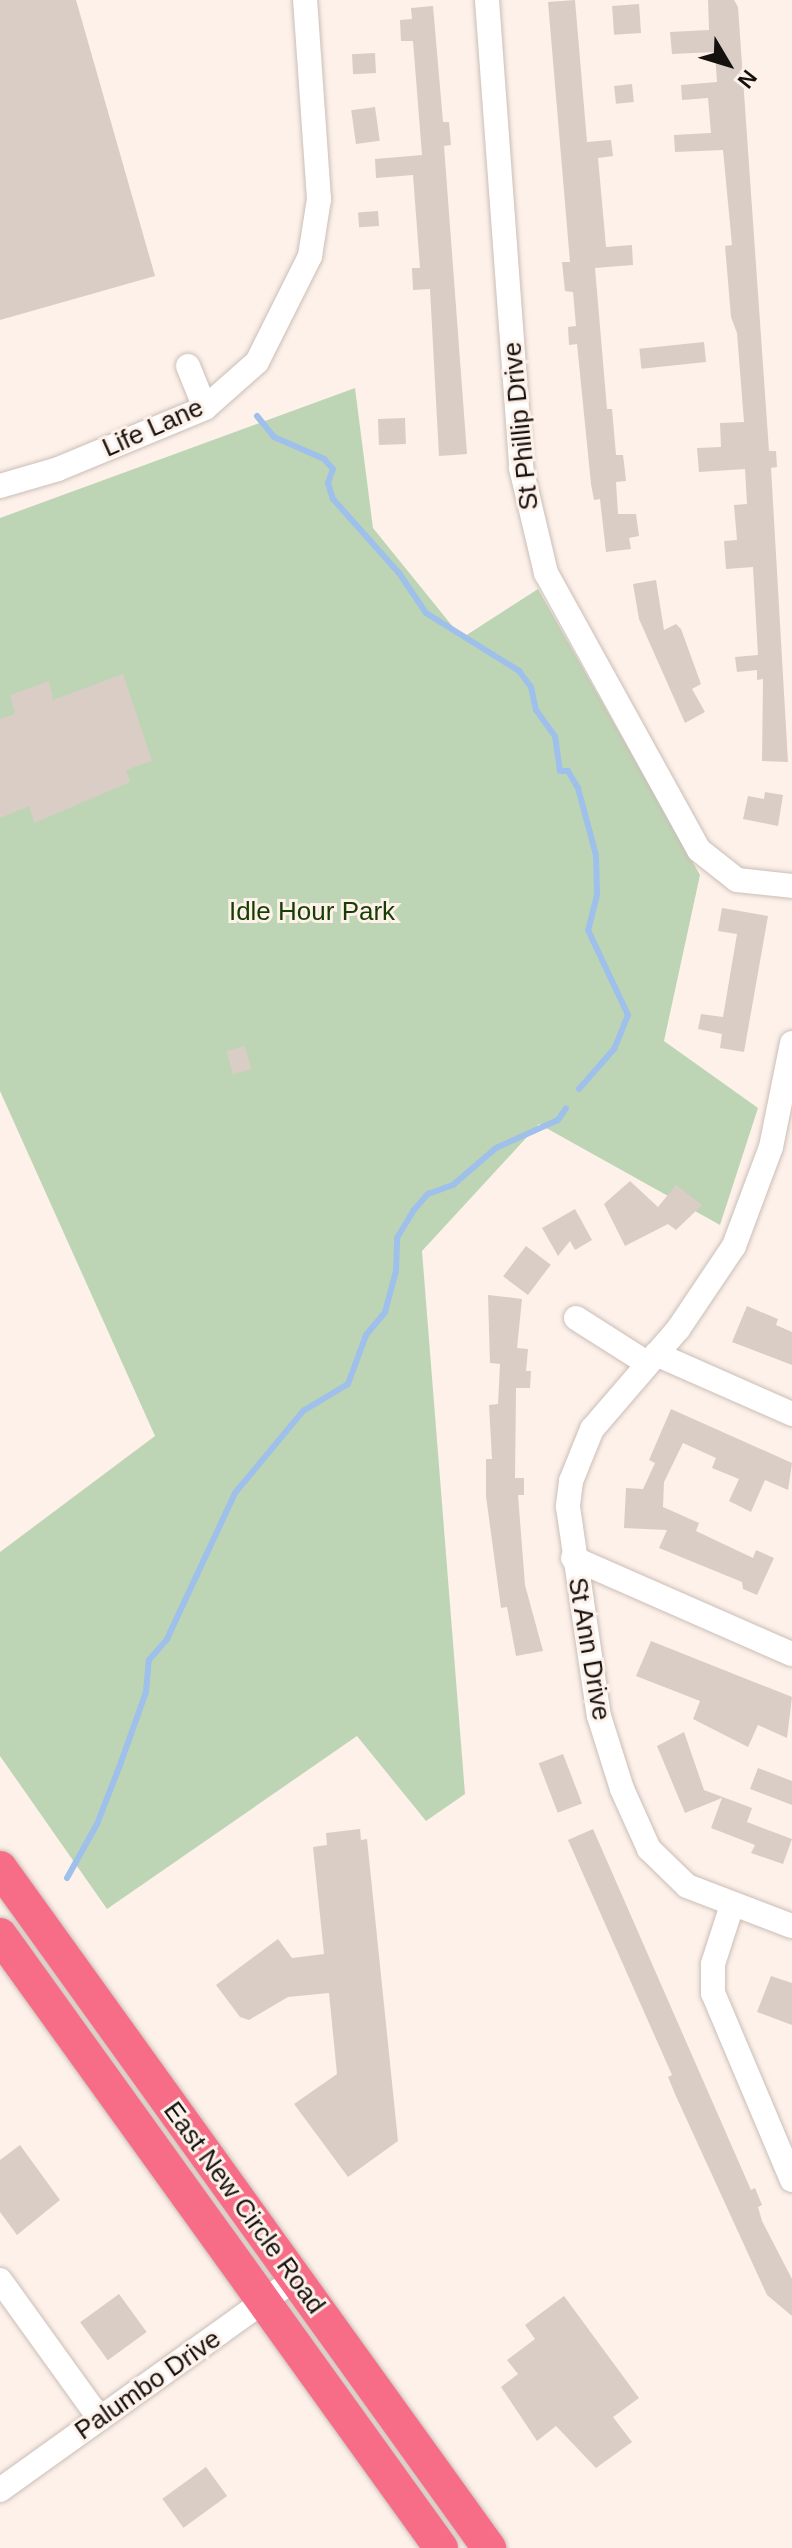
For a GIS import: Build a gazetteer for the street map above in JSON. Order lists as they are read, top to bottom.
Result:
{
  "streets": {
    "highway": ["East New Circle Road"],
    "street": [
      "St Phillip Drive",
      "Life Lane",
      "St Ann Drive",
      "Palumbo Drive"
    ]
  },
  "crossings": [
    ["East New Circle Road", "Palumbo Drive"]
  ],
  "parks": ["Idle Hour Park"],
  "north": "bottom right"
}
